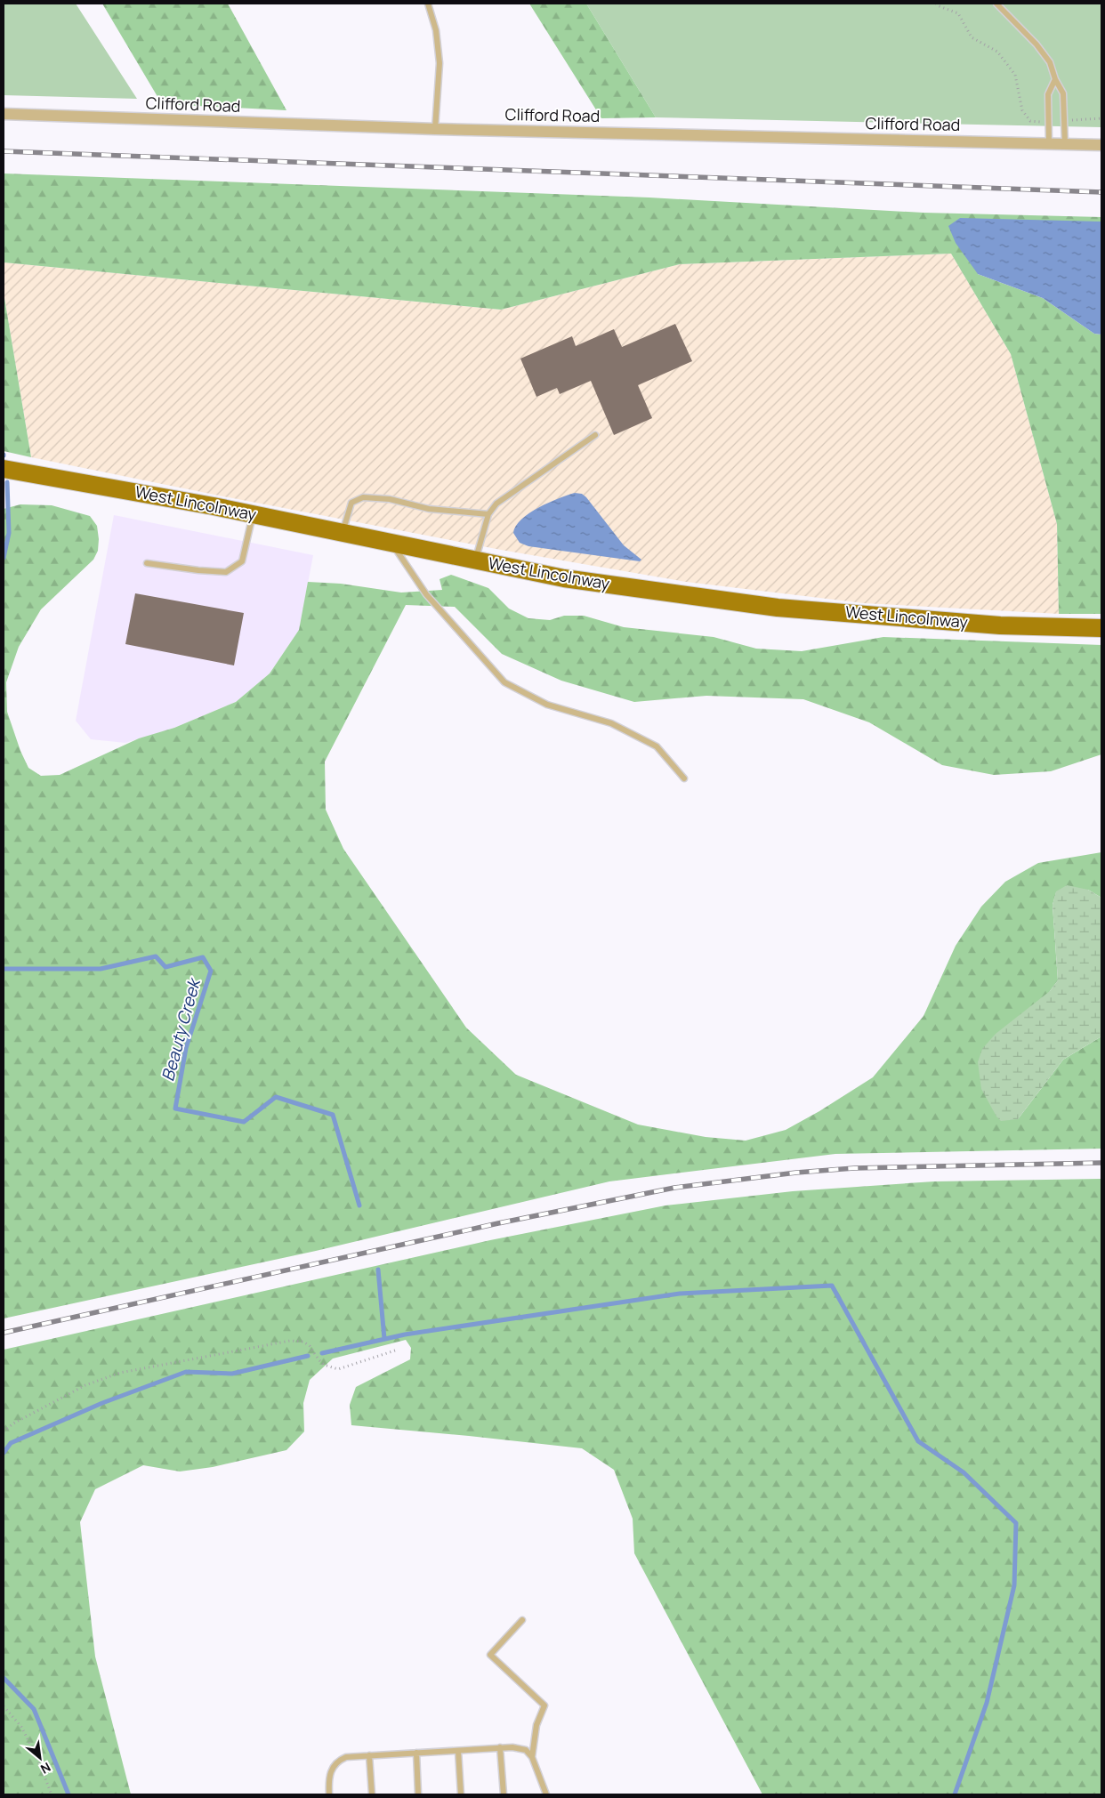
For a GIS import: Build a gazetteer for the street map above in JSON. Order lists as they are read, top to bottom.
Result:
{
  "streets": {
    "main road": ["West Lincolnway"],
    "street": ["Clifford Road"]
  },
  "water": ["Beauty Creek"],
  "north": "bottom right"
}
